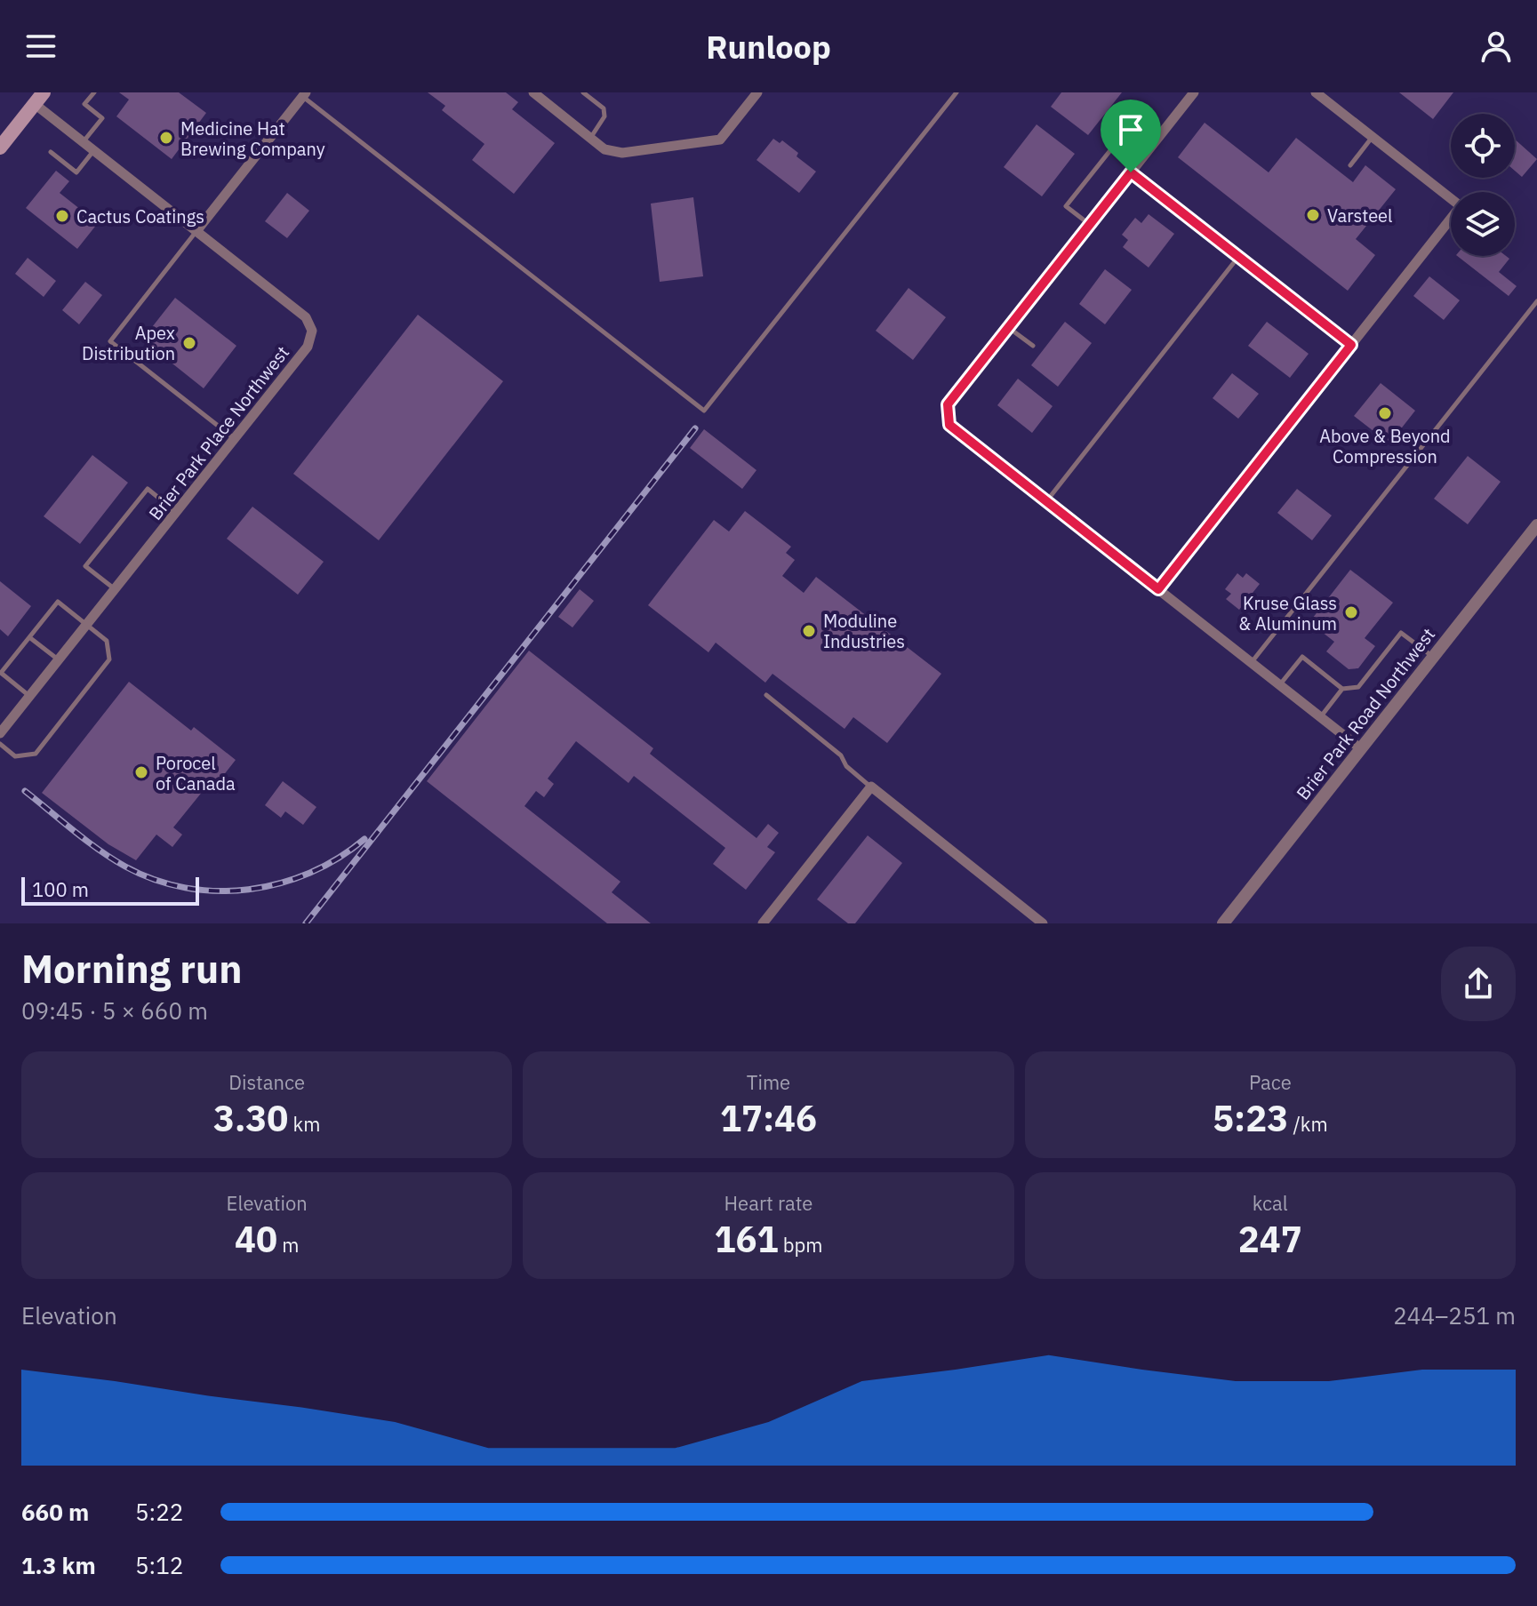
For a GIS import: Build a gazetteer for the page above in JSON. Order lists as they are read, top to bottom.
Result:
{
  "streets": {
    "street": ["Brier Park Place Northwest", "Brier Park Road Northwest"]
  },
  "places": [
    "Medicine Hat Brewing Company",
    "Varsteel",
    "Cactus Coatings",
    "Apex Distribution",
    "Above & Beyond Compression",
    "Kruse Glass & Aluminum",
    "Moduline Industries",
    "Porocel of Canada"
  ],
  "scale_bar": "100 m",
  "page": {
    "header": "Runloop",
    "scale": "100 m",
    "heading": ["Morning run", "09:45 · 5 × 660 m"],
    "stats": [
      ["Distance", "3.30 km"],
      ["Time", "17:46"],
      ["Pace", "5:23 /km"],
      ["Elevation", "40 m"],
      ["Heart rate", "161 bpm"],
      ["kcal", "247"]
    ],
    "chart": ["Elevation", "244–251 m"],
    "list": [
      {
        "name": "660 m",
        "note": "5:22"
      },
      {
        "name": "1.3 km",
        "note": "5:12"
      }
    ]
  }
}
